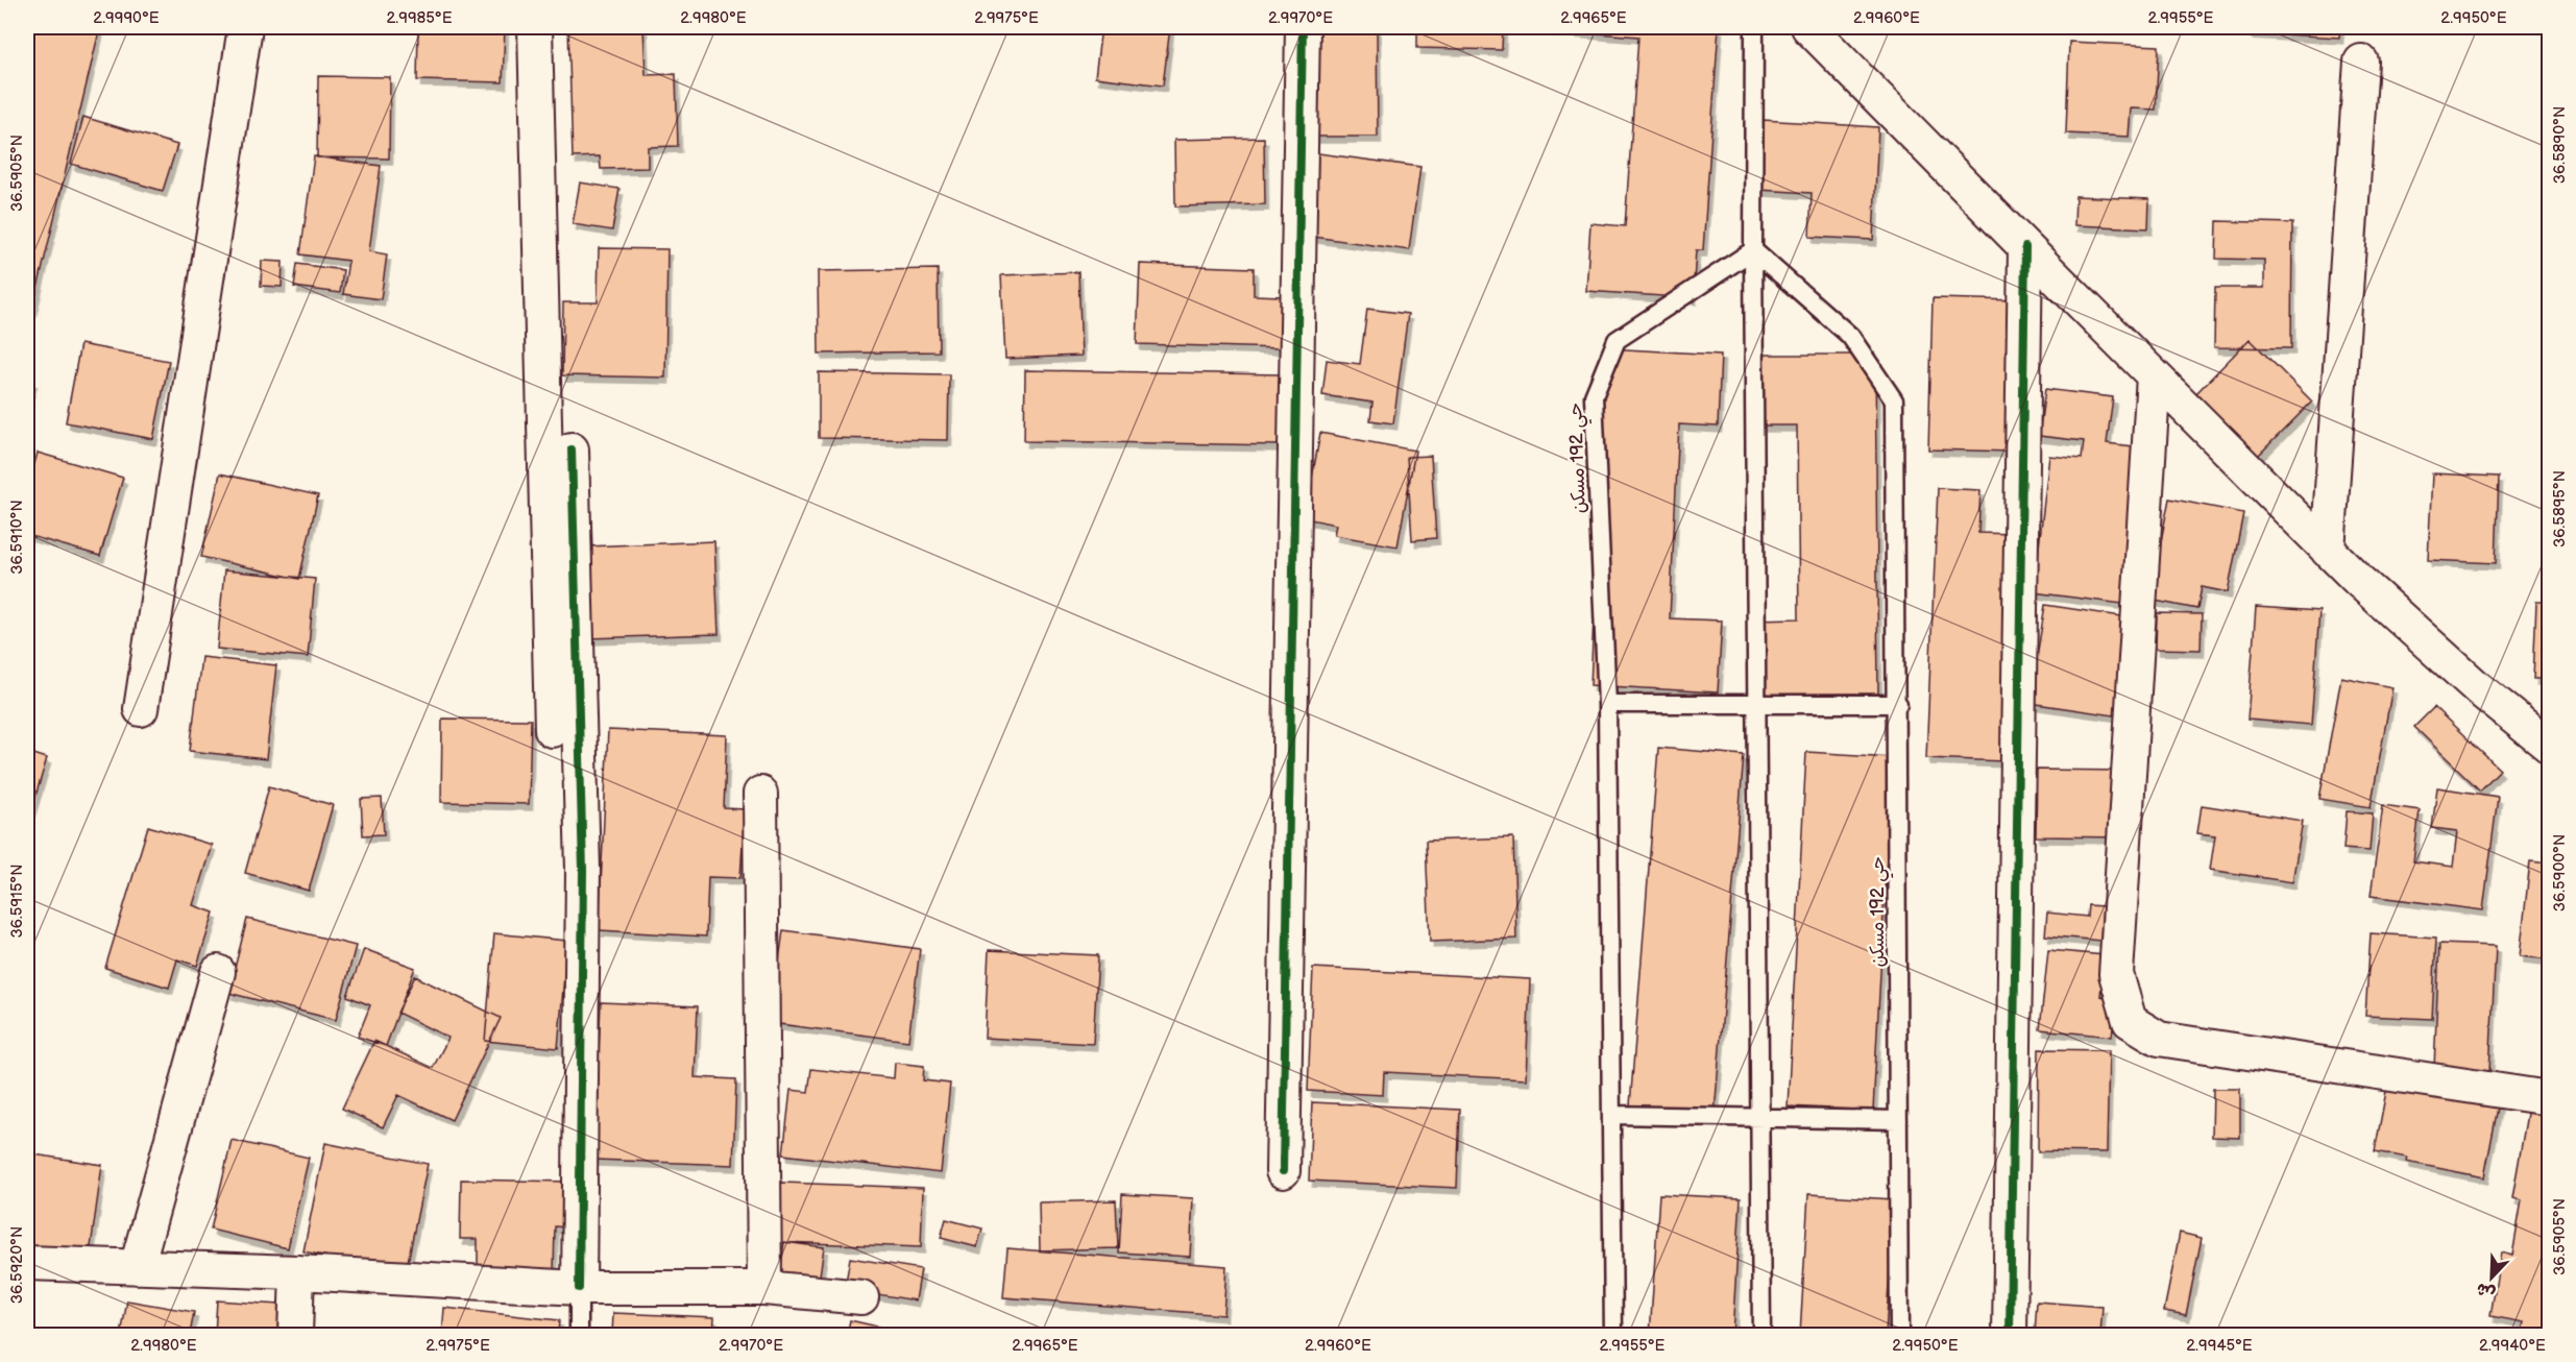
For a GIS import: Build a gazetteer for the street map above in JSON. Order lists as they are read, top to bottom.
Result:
{
  "streets": {
    "lane": ["حي 192 مسكن"]
  },
  "north": "bottom left",
  "coordinates": [
    "2.9990°E",
    "2.9985°E",
    "2.9980°E",
    "2.9975°E",
    "2.9970°E",
    "2.9965°E",
    "2.9960°E",
    "2.9955°E",
    "2.9950°E",
    "36.5890°N",
    "36.5905°N",
    "36.5895°N",
    "36.5910°N",
    "36.5900°N",
    "36.5915°N",
    "36.5920°N",
    "2.9945°E",
    "2.9940°E"
  ]
}
